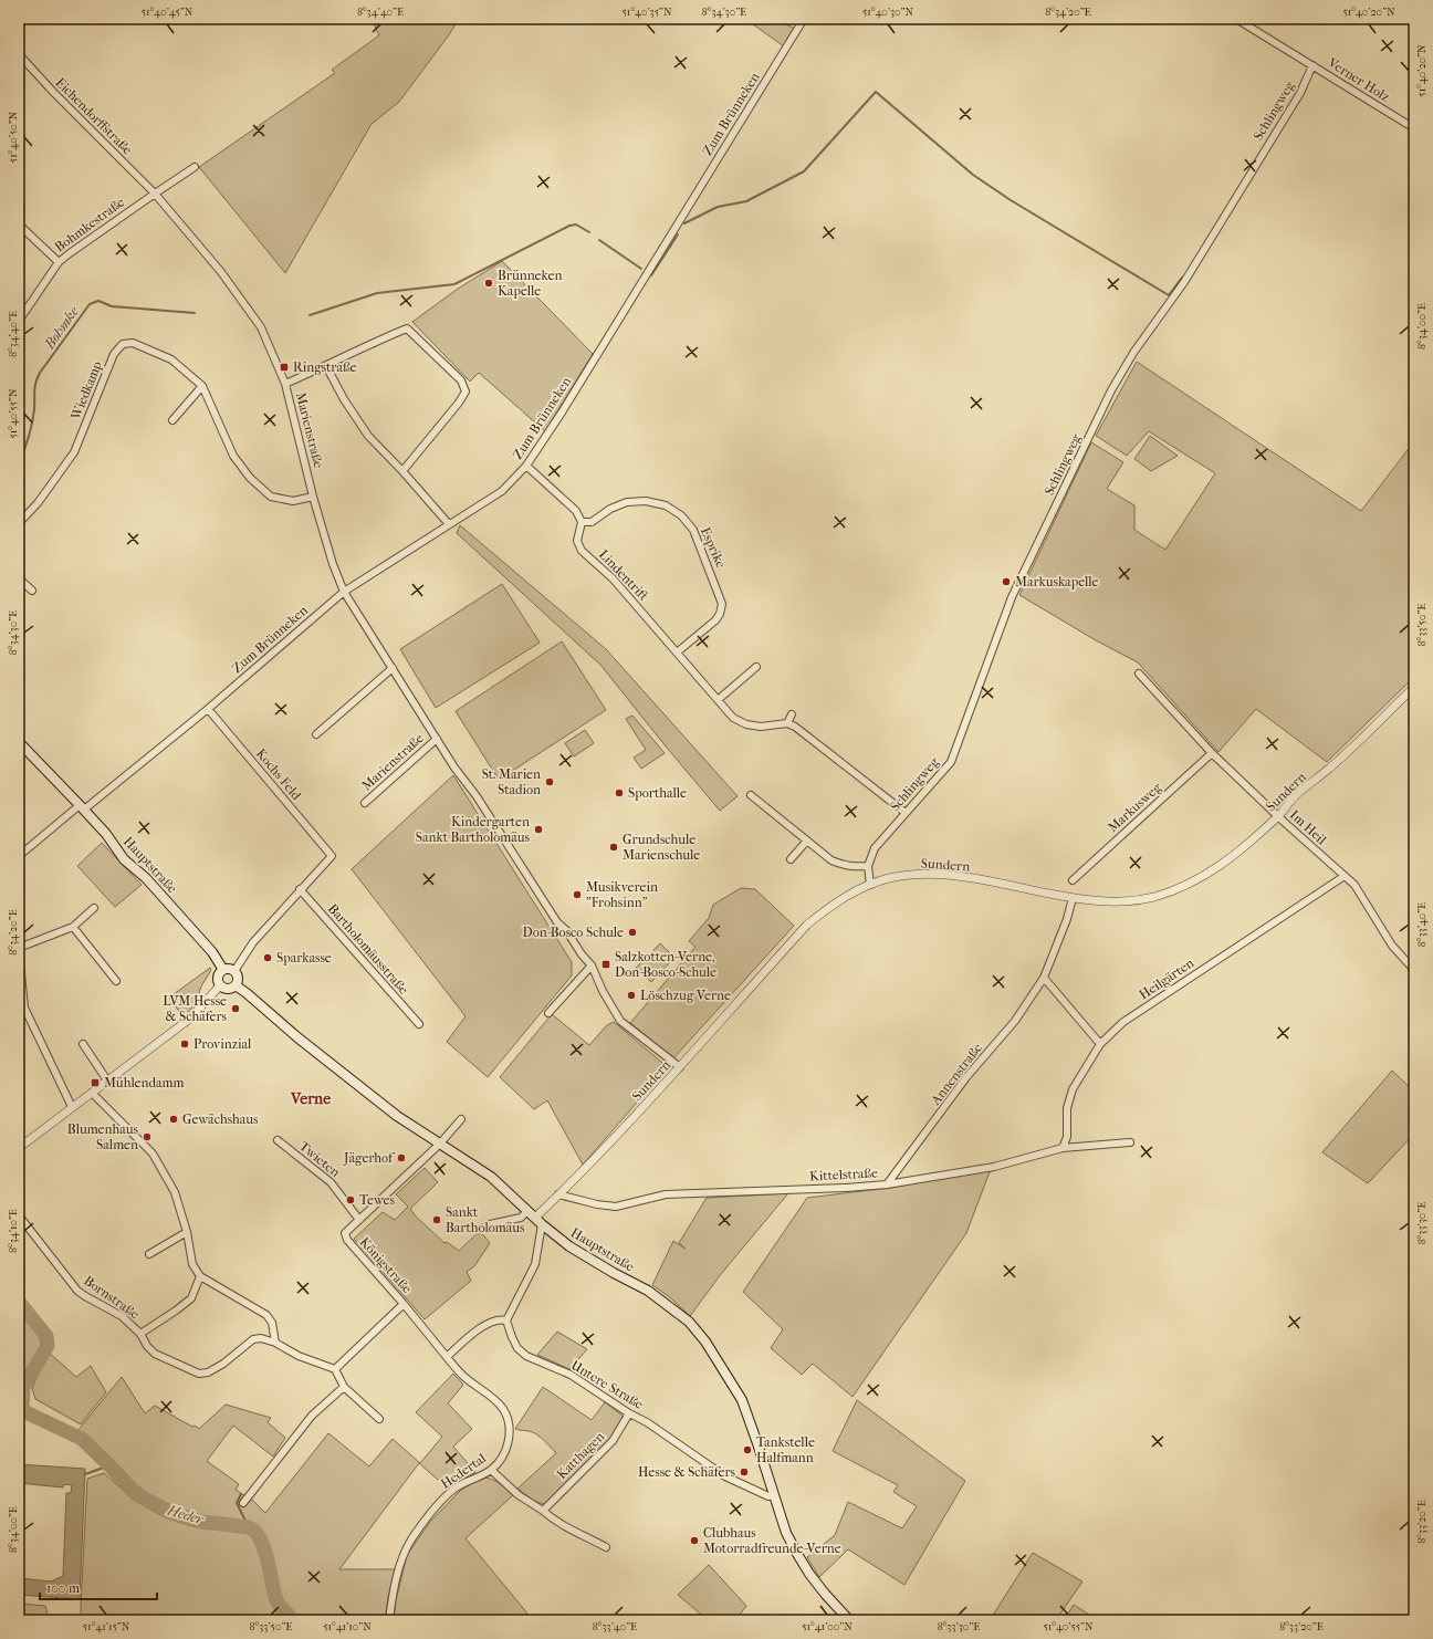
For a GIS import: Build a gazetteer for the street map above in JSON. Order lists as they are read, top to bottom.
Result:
{
  "streets": {
    "main road": ["Hauptstraße"],
    "street": [
      "Verner Holz",
      "Schlingweg",
      "Zum Brünneken",
      "Eichendorffstraße",
      "Bohmkestraße",
      "Wiedkamp",
      "Marienstraße",
      "Esprike",
      "Lindentrift",
      "Kochs Feld",
      "Sundern",
      "Markusweg",
      "Im Heil",
      "Bartholomäusstraße",
      "Heilgärten",
      "Annenstraße",
      "Twieten",
      "Kittelstraße",
      "Königstraße",
      "Bornstraße",
      "Untere Straße",
      "Katthagen",
      "Hedertal"
    ]
  },
  "crossings": [
    ["Verner Holz", "Schlingweg"],
    ["Zum Brünneken", "Marienstraße"],
    ["Zum Brünneken", "Kochs Feld"],
    ["Zum Brünneken", "Hauptstraße"],
    ["Eichendorffstraße", "Bohmkestraße"],
    ["Eichendorffstraße", "Marienstraße"],
    ["Bohmkestraße", "Marienstraße"],
    ["Wiedkamp", "Marienstraße"],
    ["Marienstraße", "Sundern"],
    ["Esprike", "Lindentrift"],
    ["Kochs Feld", "Bartholomäusstraße"],
    ["Sundern", "Im Heil"],
    ["Sundern", "Hauptstraße"],
    ["Sundern", "Annenstraße"],
    ["Sundern", "Kittelstraße"],
    ["Markusweg", "Im Heil"],
    ["Im Heil", "Heilgärten"],
    ["Hauptstraße", "Königstraße"],
    ["Hauptstraße", "Untere Straße"],
    ["Heilgärten", "Kittelstraße"],
    ["Annenstraße", "Kittelstraße"],
    ["Twieten", "Königstraße"],
    ["Königstraße", "Hedertal"],
    ["Untere Straße", "Katthagen"]
  ],
  "districts": ["Verne"],
  "water": ["Bohmke", "Heder"],
  "places": {
    "other": [
      "Brünneken Kapelle",
      "Markuskapelle",
      "St. Marien Stadion",
      "Sporthalle",
      "Kindergarten Sankt Bartholomäus",
      "Grundschule Marienschule",
      "Musikverein \"Frohsinn\"",
      "Don-Bosco Schule",
      "Sparkasse",
      "Löschzug Verne",
      "LVM Hesse & Schäfers",
      "Provinzial",
      "Gewächshaus",
      "Blumenhaus Salmen",
      "Jägerhof",
      "Tewes",
      "Sankt Bartholomäus",
      "Tankstelle Halfmann",
      "Hesse & Schäfers",
      "Clubhaus Motorradfreunde-Verne"
    ],
    "transit": ["Ringstraße", "Salzkotten-Verne, Don-Bosco-Schule", "Mühlendamm"]
  },
  "scale_bar": "100 m",
  "coordinates": [
    "51°40'45\"N",
    "8°34'40\"E",
    "51°40'35\"N",
    "8°34'30\"E",
    "51°40'30\"N",
    "8°34'20\"E",
    "51°40'20\"N",
    "51°40'50\"N",
    "8°34'00\"E",
    "51°40'55\"N",
    "8°33'50\"E",
    "8°33'40\"E",
    "8°33'30\"E",
    "8°34'10\"E",
    "8°33'20\"E",
    "51°41'15\"N",
    "51°41'10\"N",
    "51°41'00\"N"
  ]
}
